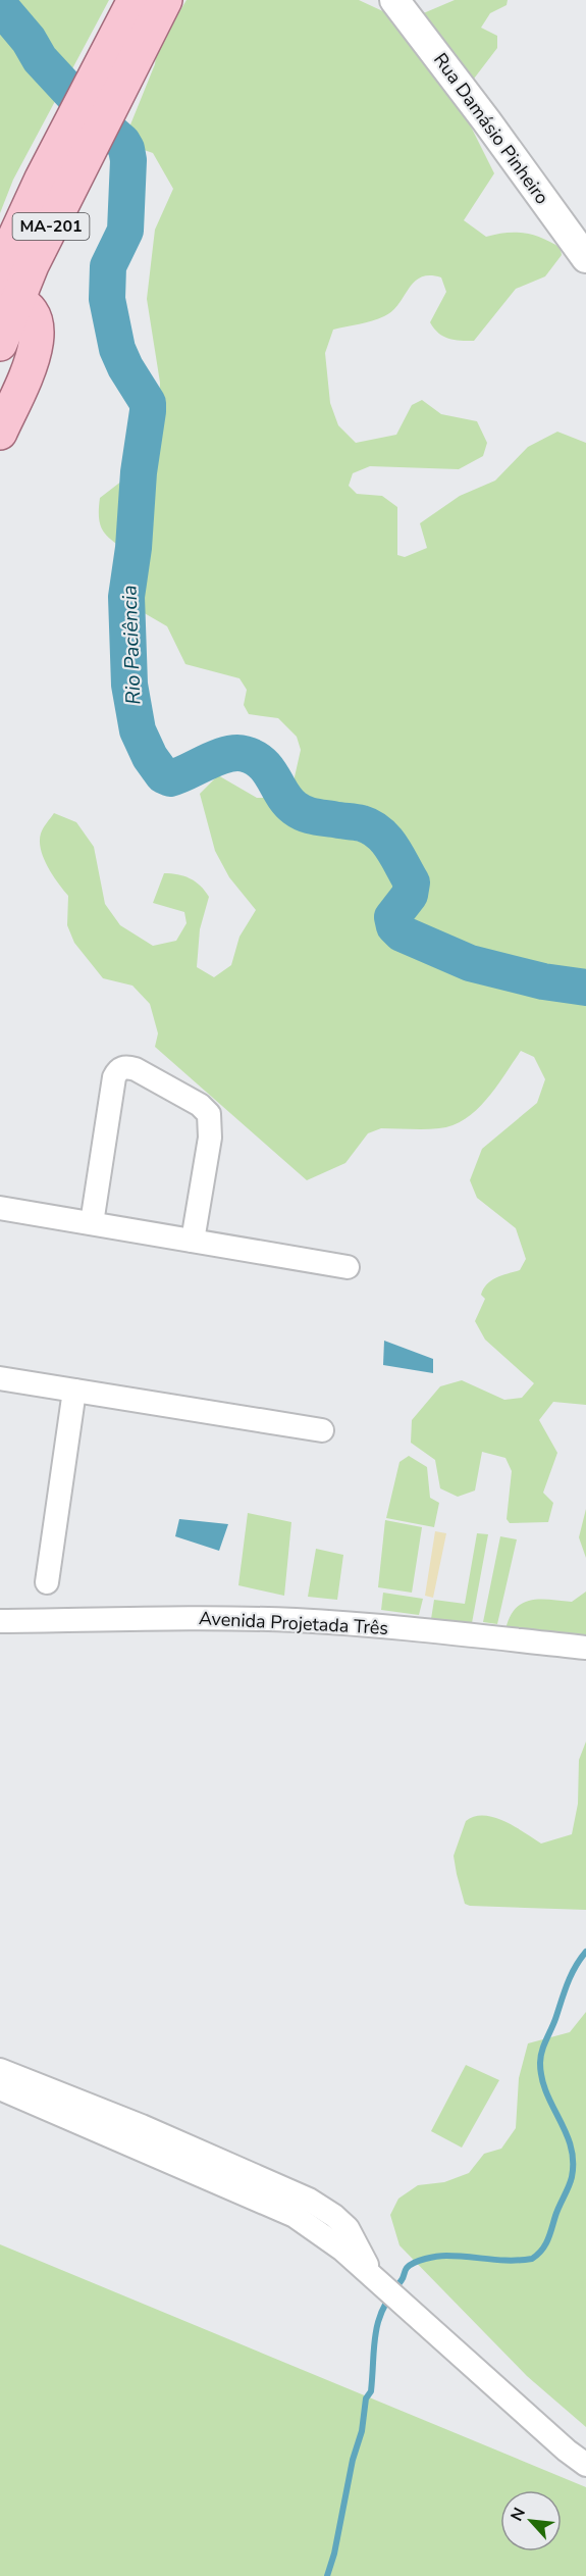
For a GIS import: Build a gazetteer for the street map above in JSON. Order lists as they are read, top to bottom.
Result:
{
  "streets": {
    "main road": ["MA-201"],
    "street": ["Rua Damásio Pinheiro", "Avenida Projetada Três"]
  },
  "water": ["Rio Paciência"],
  "north": "top left"
}
